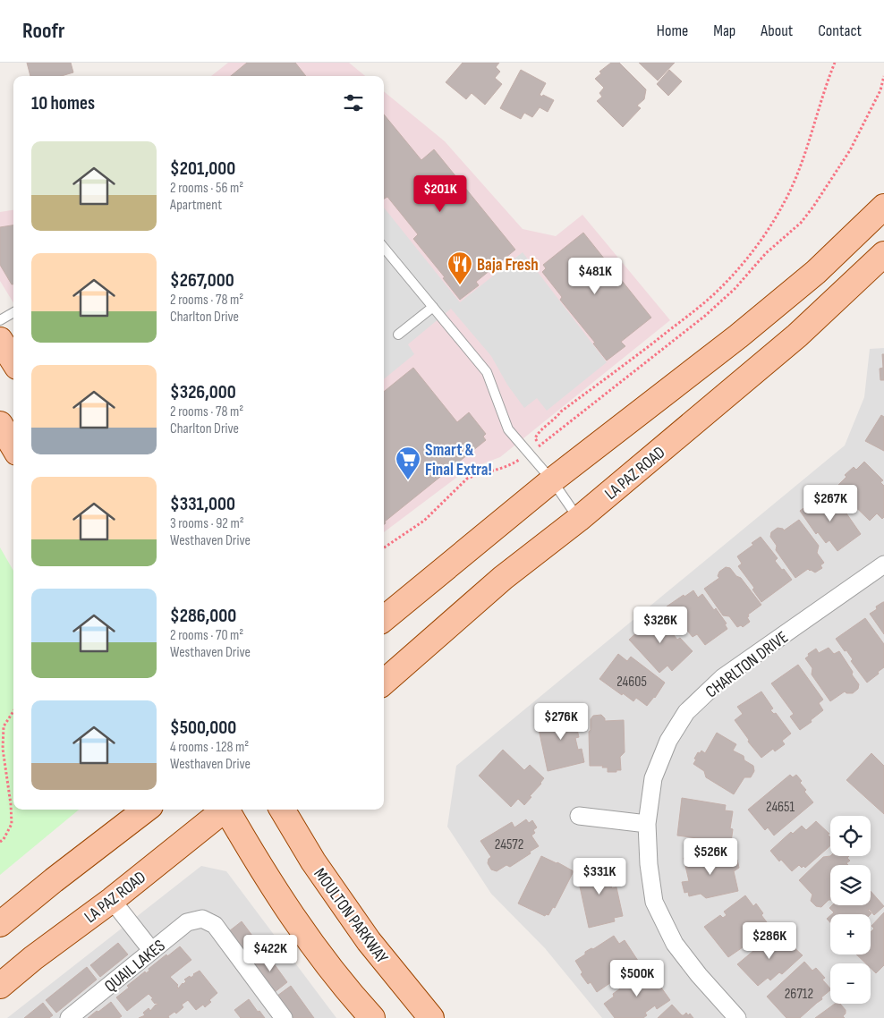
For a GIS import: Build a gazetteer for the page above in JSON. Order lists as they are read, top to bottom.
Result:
{
  "streets": {
    "main road": ["LA PAZ ROAD", "MOULTON PARKWAY"],
    "street": ["CHARLTON DRIVE", "QUAIL LAKES"]
  },
  "places": {
    "restaurant": ["Baja Fresh"],
    "supermarket": ["Smart & Final Extra!"]
  },
  "house_numbers": [
    "24605",
    "24651",
    "24572",
    "26712"
  ],
  "page": {
    "header": "Roofr",
    "nav": [
      "Home",
      "Map",
      "About",
      "Contact"
    ],
    "heading": "10 homes",
    "list": [
      {
        "name": "$201,000",
        "note": "2 rooms · 56 m² · Apartment"
      },
      {
        "name": "$267,000",
        "note": "2 rooms · 78 m² · Charlton Drive"
      },
      {
        "name": "$326,000",
        "note": "2 rooms · 78 m² · Charlton Drive"
      },
      {
        "name": "$331,000",
        "note": "3 rooms · 92 m² · Westhaven Drive"
      },
      {
        "name": "$286,000",
        "note": "2 rooms · 70 m² · Westhaven Drive"
      },
      {
        "name": "$500,000",
        "note": "4 rooms · 128 m² · Westhaven Drive"
      }
    ],
    "price": [
      "$201K",
      "$481K",
      "$267K",
      "$326K",
      "$276K",
      "$526K",
      "$331K",
      "$286K",
      "$422K",
      "$500K"
    ],
    "map_buttons": ["+", "−"]
  }
}
